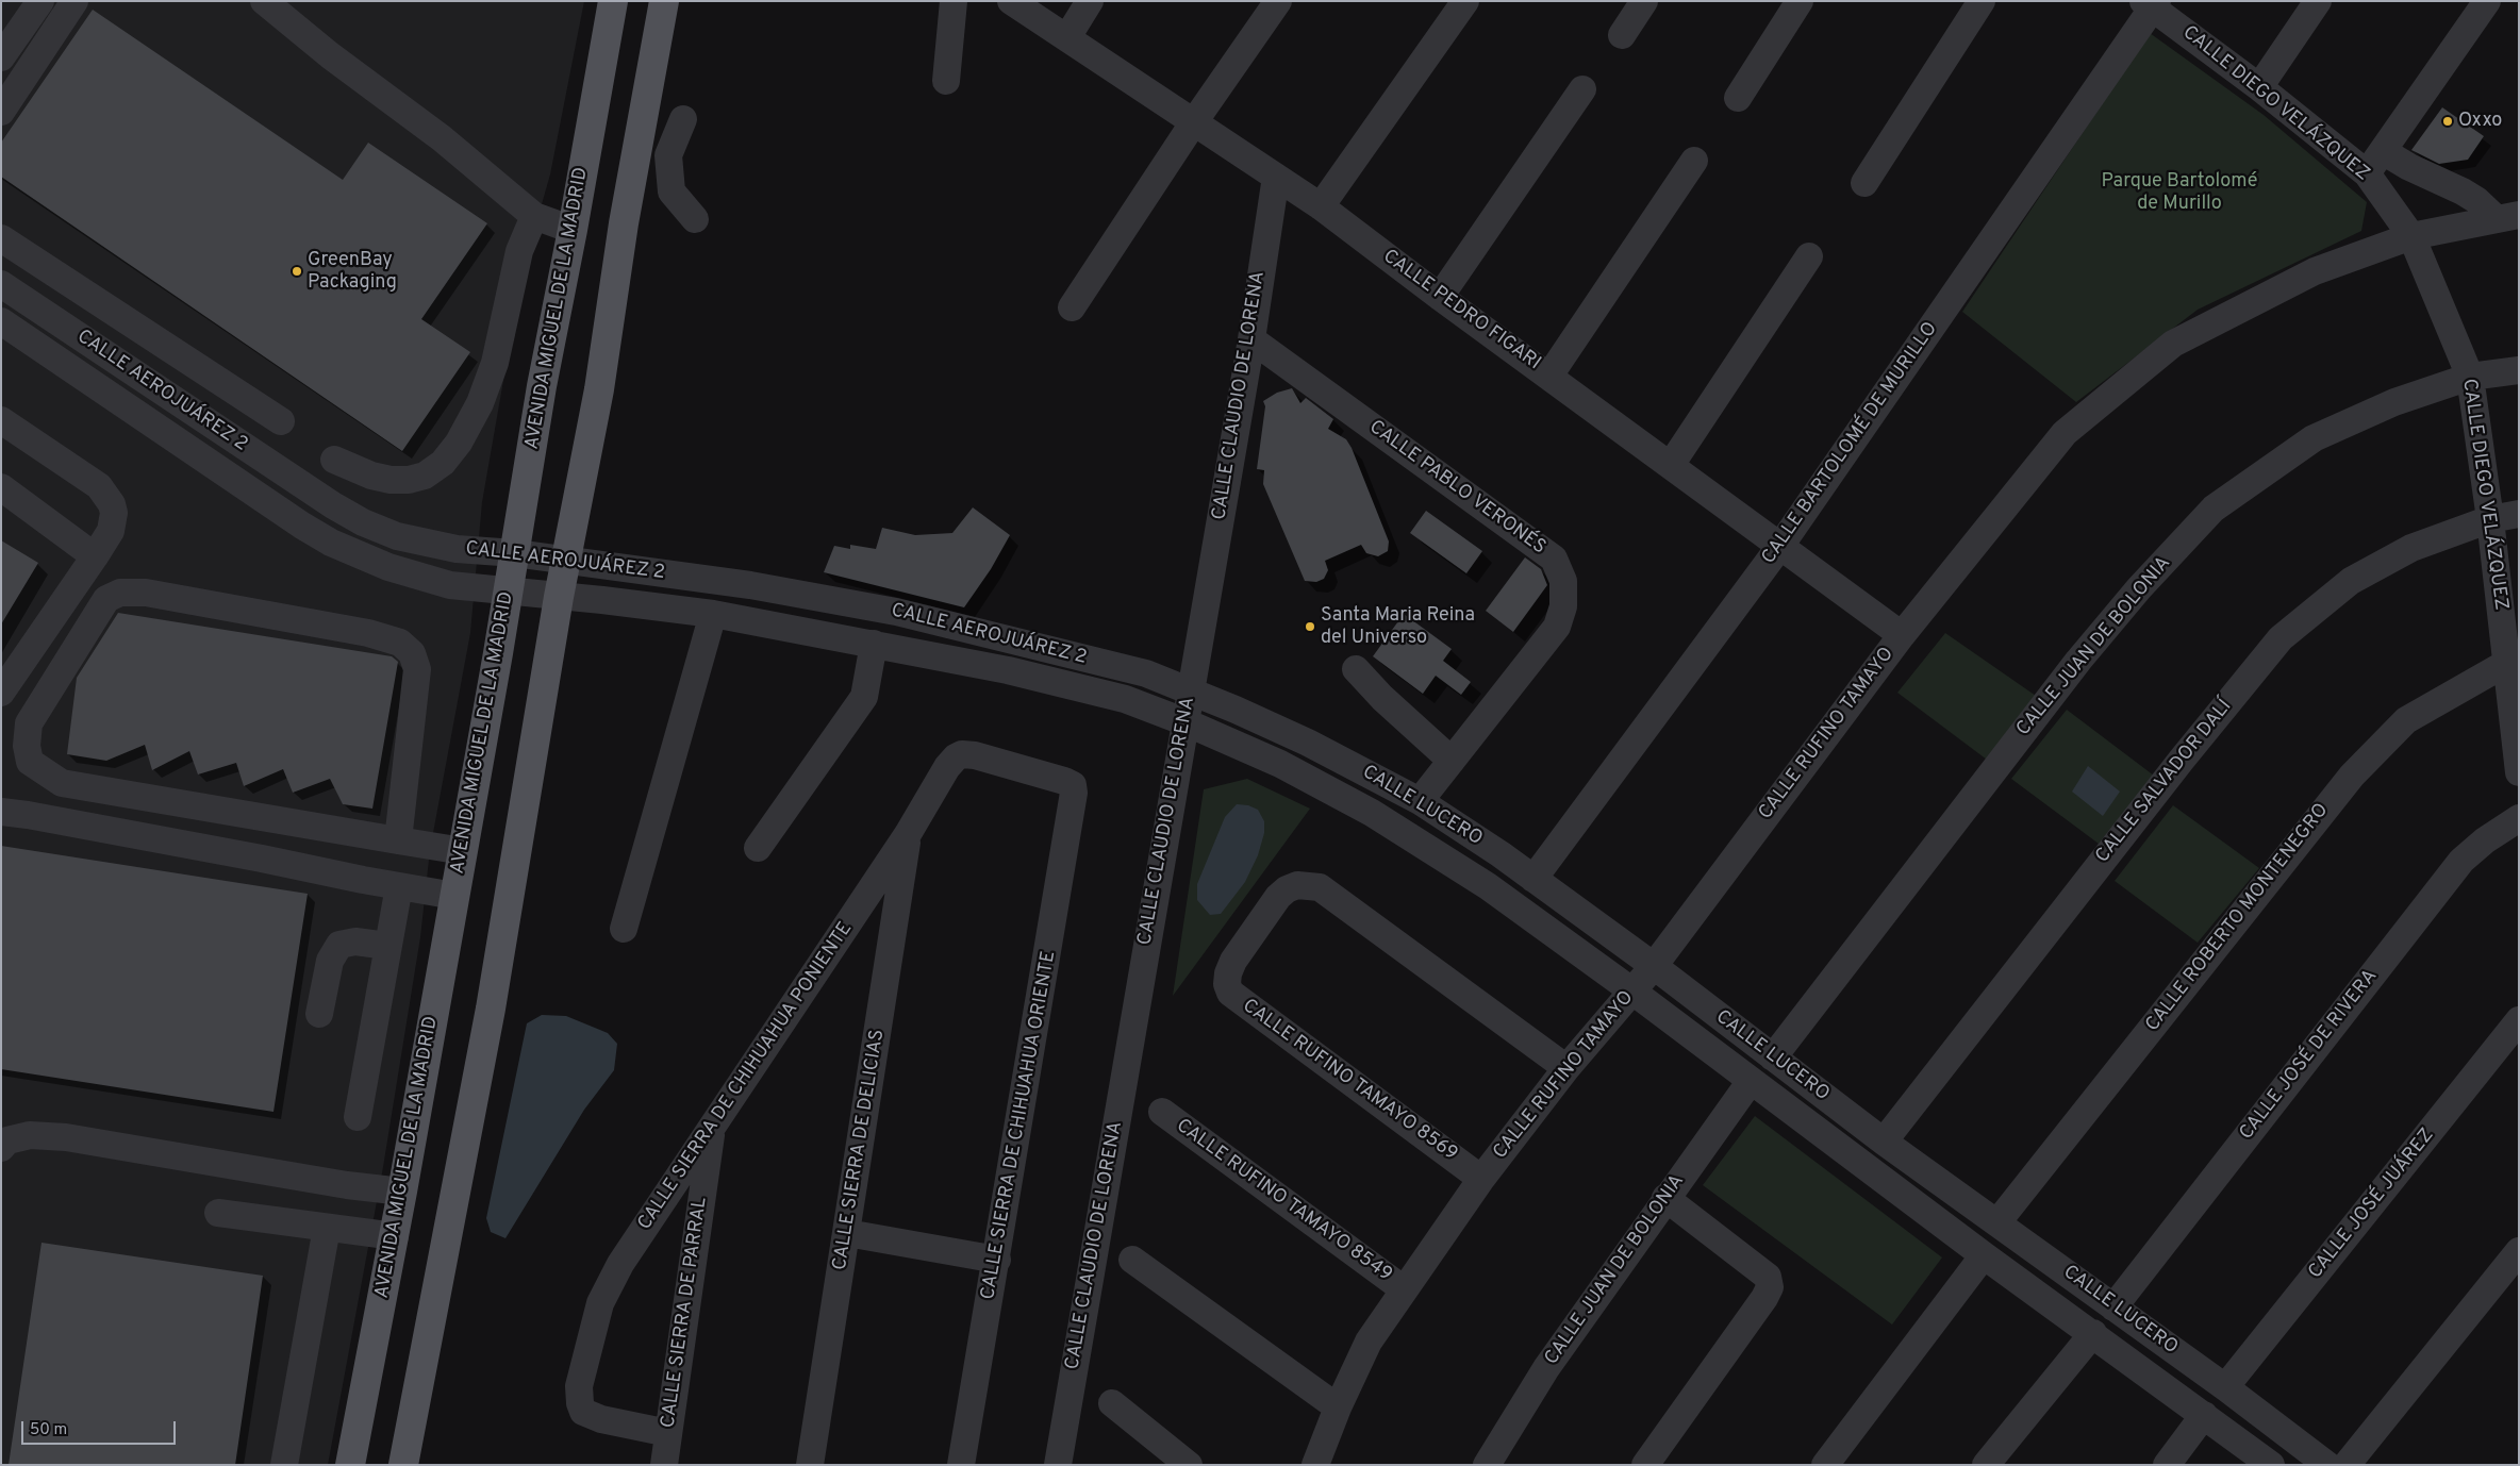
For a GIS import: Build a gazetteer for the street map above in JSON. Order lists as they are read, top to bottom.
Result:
{
  "streets": {
    "main road": ["AVENIDA MIGUEL DE LA MADRID"],
    "street": [
      "CALLE DIEGO VELÁZQUEZ",
      "CALLE PEDRO FIGARI",
      "CALLE AEROJUÁREZ 2",
      "CALLE CLAUDIO DE LORENA",
      "CALLE BARTOLOMÉ DE MURILLO",
      "CALLE PABLO VERONÉS",
      "CALLE JUAN DE BOLONIA",
      "CALLE RUFINO TAMAYO",
      "CALLE SALVADOR DALÍ",
      "CALLE LUCERO",
      "CALLE ROBERTO MONTENEGRO",
      "CALLE JOSÉ DE RIVERA",
      "CALLE SIERRA DE CHIHUAHUA PONIENTE",
      "CALLE RUFINO TAMAYO 8569",
      "CALLE SIERRA DE CHIHUAHUA ORIENTE",
      "CALLE SIERRA DE DELICIAS",
      "CALLE RUFINO TAMAYO 8549",
      "CALLE JOSÉ JUÁREZ",
      "CALLE SIERRA DE PARRAL"
    ]
  },
  "crossings": [
    ["CALLE DIEGO VELÁZQUEZ", "CALLE BARTOLOMÉ DE MURILLO"],
    ["CALLE DIEGO VELÁZQUEZ", "CALLE JUAN DE BOLONIA"],
    ["CALLE DIEGO VELÁZQUEZ", "CALLE RUFINO TAMAYO"],
    ["CALLE DIEGO VELÁZQUEZ", "CALLE SALVADOR DALÍ"],
    ["CALLE DIEGO VELÁZQUEZ", "CALLE ROBERTO MONTENEGRO"],
    ["AVENIDA MIGUEL DE LA MADRID", "CALLE AEROJUÁREZ 2"],
    ["CALLE PEDRO FIGARI", "CALLE CLAUDIO DE LORENA"],
    ["CALLE PEDRO FIGARI", "CALLE BARTOLOMÉ DE MURILLO"],
    ["CALLE PEDRO FIGARI", "CALLE RUFINO TAMAYO"],
    ["CALLE AEROJUÁREZ 2", "CALLE CLAUDIO DE LORENA"],
    ["CALLE AEROJUÁREZ 2", "CALLE LUCERO"],
    ["CALLE CLAUDIO DE LORENA", "CALLE PABLO VERONÉS"],
    ["CALLE CLAUDIO DE LORENA", "CALLE LUCERO"],
    ["CALLE BARTOLOMÉ DE MURILLO", "CALLE LUCERO"],
    ["CALLE PABLO VERONÉS", "CALLE LUCERO"],
    ["CALLE JUAN DE BOLONIA", "CALLE LUCERO"],
    ["CALLE RUFINO TAMAYO", "CALLE LUCERO"],
    ["CALLE RUFINO TAMAYO", "CALLE RUFINO TAMAYO 8569"],
    ["CALLE RUFINO TAMAYO", "CALLE RUFINO TAMAYO 8549"],
    ["CALLE SALVADOR DALÍ", "CALLE LUCERO"],
    ["CALLE LUCERO", "CALLE ROBERTO MONTENEGRO"],
    ["CALLE LUCERO", "CALLE JOSÉ DE RIVERA"],
    ["CALLE LUCERO", "CALLE JOSÉ JUÁREZ"],
    ["CALLE SIERRA DE CHIHUAHUA PONIENTE", "CALLE SIERRA DE CHIHUAHUA ORIENTE"],
    ["CALLE SIERRA DE CHIHUAHUA PONIENTE", "CALLE SIERRA DE DELICIAS"],
    ["CALLE SIERRA DE CHIHUAHUA PONIENTE", "CALLE SIERRA DE PARRAL"]
  ],
  "parks": ["Parque Bartolomé de Murillo"],
  "places": ["Oxxo", "GreenBay Packaging", "Santa Maria Reina del Universo"],
  "scale_bar": "50 m"
}
